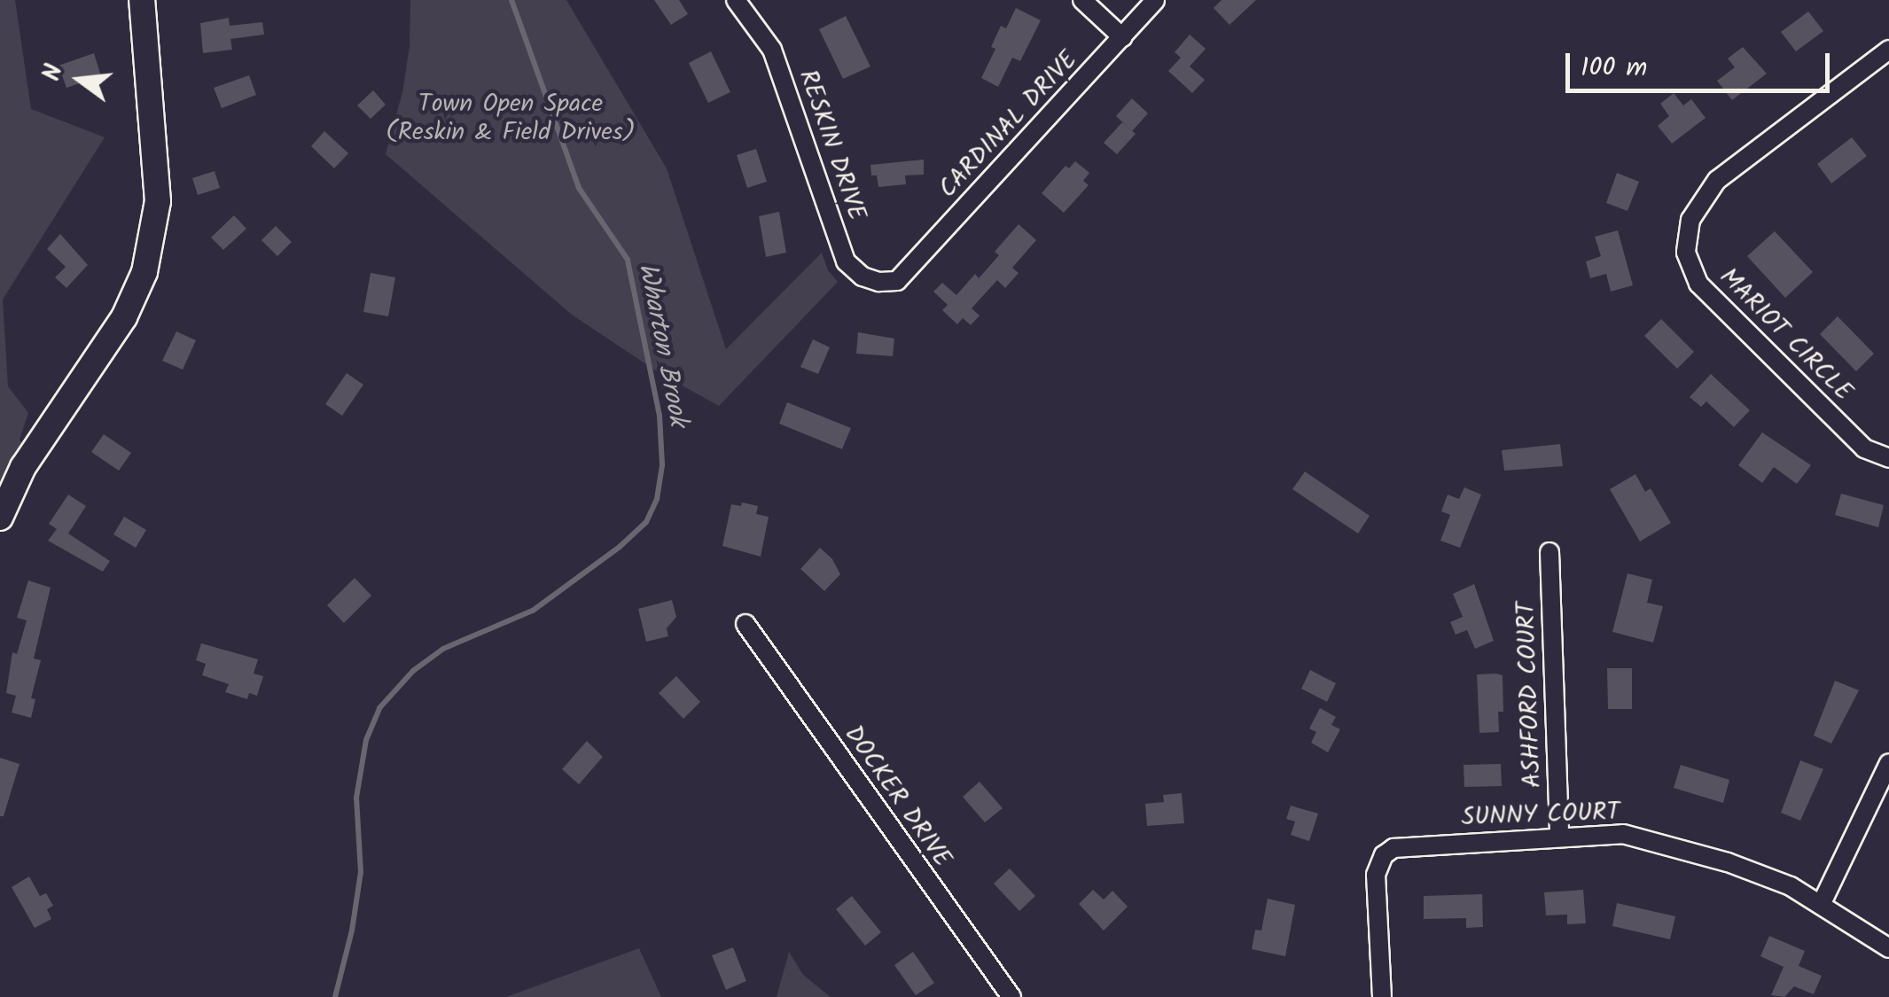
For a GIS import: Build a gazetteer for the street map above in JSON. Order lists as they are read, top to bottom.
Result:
{
  "streets": {
    "street": [
      "CARDINAL DRIVE",
      "RESKIN DRIVE",
      "MARIOT CIRCLE",
      "ASHFORD COURT",
      "DOCKER DRIVE",
      "SUNNY COURT"
    ]
  },
  "crossings": [
    ["CARDINAL DRIVE", "RESKIN DRIVE"],
    ["ASHFORD COURT", "SUNNY COURT"]
  ],
  "water": ["Wharton Brook"],
  "parks": ["Town Open Space (Reskin & Field Drives)"],
  "scale_bar": "100 m",
  "north": "left"
}
